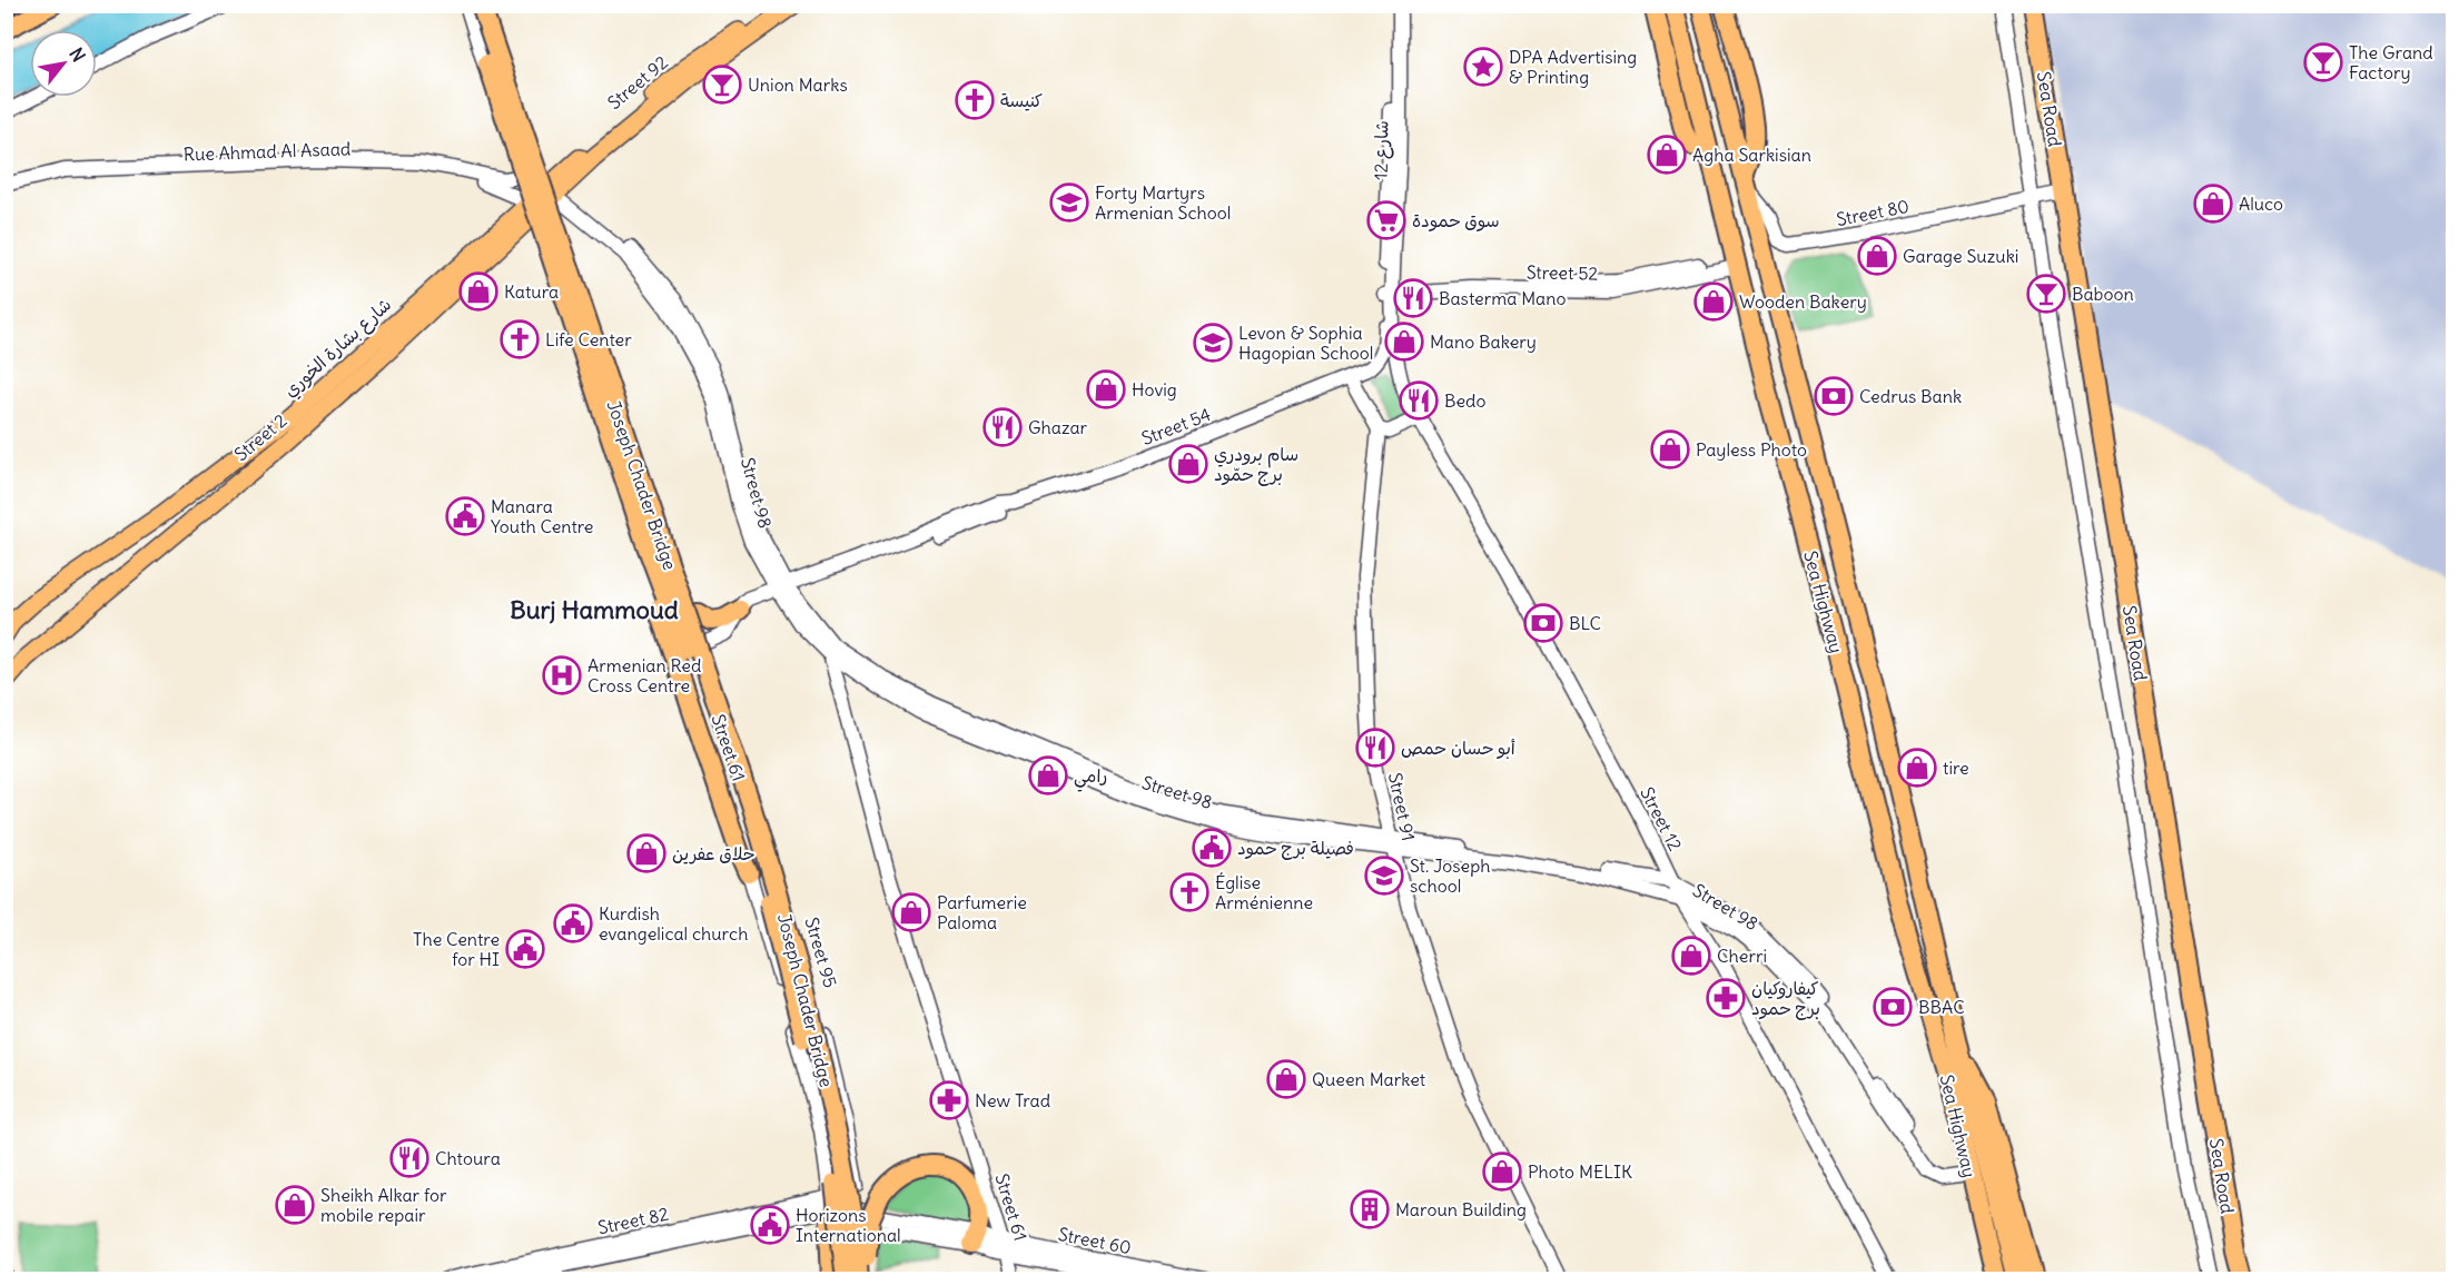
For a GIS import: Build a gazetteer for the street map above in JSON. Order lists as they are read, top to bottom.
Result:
{
  "streets": {
    "highway": ["Sea Road", "Joseph Chader Bridge", "Sea Highway"],
    "main road": ["Street 92", "شارع بشارة الخوري", "Street 2"],
    "street": [
      "شارع 12",
      "Rue Ahmad Al Asaad",
      "Street 80",
      "Street 52",
      "Street 54",
      "Street 98",
      "Street 61",
      "Street 91",
      "Street 12",
      "Street 95",
      "Street 82",
      "Street 60"
    ]
  },
  "crossings": [
    ["Street 92", "Rue Ahmad Al Asaad"],
    ["Street 92", "شارع بشارة الخوري"],
    ["Street 92", "Street 2"],
    ["Street 92", "Street 98"],
    ["Street 92", "Street 61"],
    ["Street 92", "Street 95"],
    ["شارع 12", "Street 52"],
    ["شارع 12", "Street 12"],
    ["Rue Ahmad Al Asaad", "شارع بشارة الخوري"],
    ["Rue Ahmad Al Asaad", "Street 2"],
    ["Rue Ahmad Al Asaad", "Street 61"],
    ["Street 80", "Sea Highway"],
    ["Street 52", "Sea Highway"],
    ["شارع بشارة الخوري", "Street 2"],
    ["شارع بشارة الخوري", "Street 61"],
    ["Street 54", "Street 98"],
    ["Street 2", "Street 61"],
    ["Joseph Chader Bridge", "Street 61"],
    ["Joseph Chader Bridge", "Street 95"],
    ["Street 98", "Street 61"],
    ["Street 98", "Street 91"],
    ["Street 98", "Street 12"],
    ["Street 98", "Street 95"],
    ["Street 61", "Street 82"],
    ["Street 61", "Street 60"],
    ["Street 95", "Street 60"]
  ],
  "districts": ["Burj Hammoud"],
  "places": {
    "bar": ["The Grand Factory", "Union Marks", "Baboon"],
    "place": ["DPA Advertising & Printing"],
    "church": ["كنيسة", "Life Center", "Église Arménienne"],
    "shop": [
      "Agha Sarkisian",
      "Aluco",
      "Garage Suzuki",
      "Katura",
      "Wooden Bakery",
      "Mano Bakery",
      "Hovig",
      "Payless Photo",
      "سام برودري برج حمّود",
      "tire",
      "رامي",
      "حلاق عفرين",
      "Parfumerie Paloma",
      "Cherri",
      "Queen Market",
      "Photo MELIK",
      "Sheikh Alkar for mobile repair"
    ],
    "school or university": ["Forty Martyrs Armenian School", "Levon & Sophia Hagopian School", "St. Joseph school"],
    "supermarket": ["سوق حمودة"],
    "restaurant": [
      "Basterma Mano",
      "Bedo",
      "Ghazar",
      "أبو حسان حمص",
      "Chtoura"
    ],
    "bank": ["Cedrus Bank", "BLC", "BBAC"],
    "public building": [
      "Manara Youth Centre",
      "فصيلة برج حمود",
      "Kurdish evangelical church",
      "The Centre for HI",
      "Horizons International"
    ],
    "hospital": ["Armenian Red Cross Centre"],
    "pharmacy": ["كيفاروكيان برج حمود", "New Trad"],
    "building": ["Maroun Building"]
  },
  "north": "top right"
}
